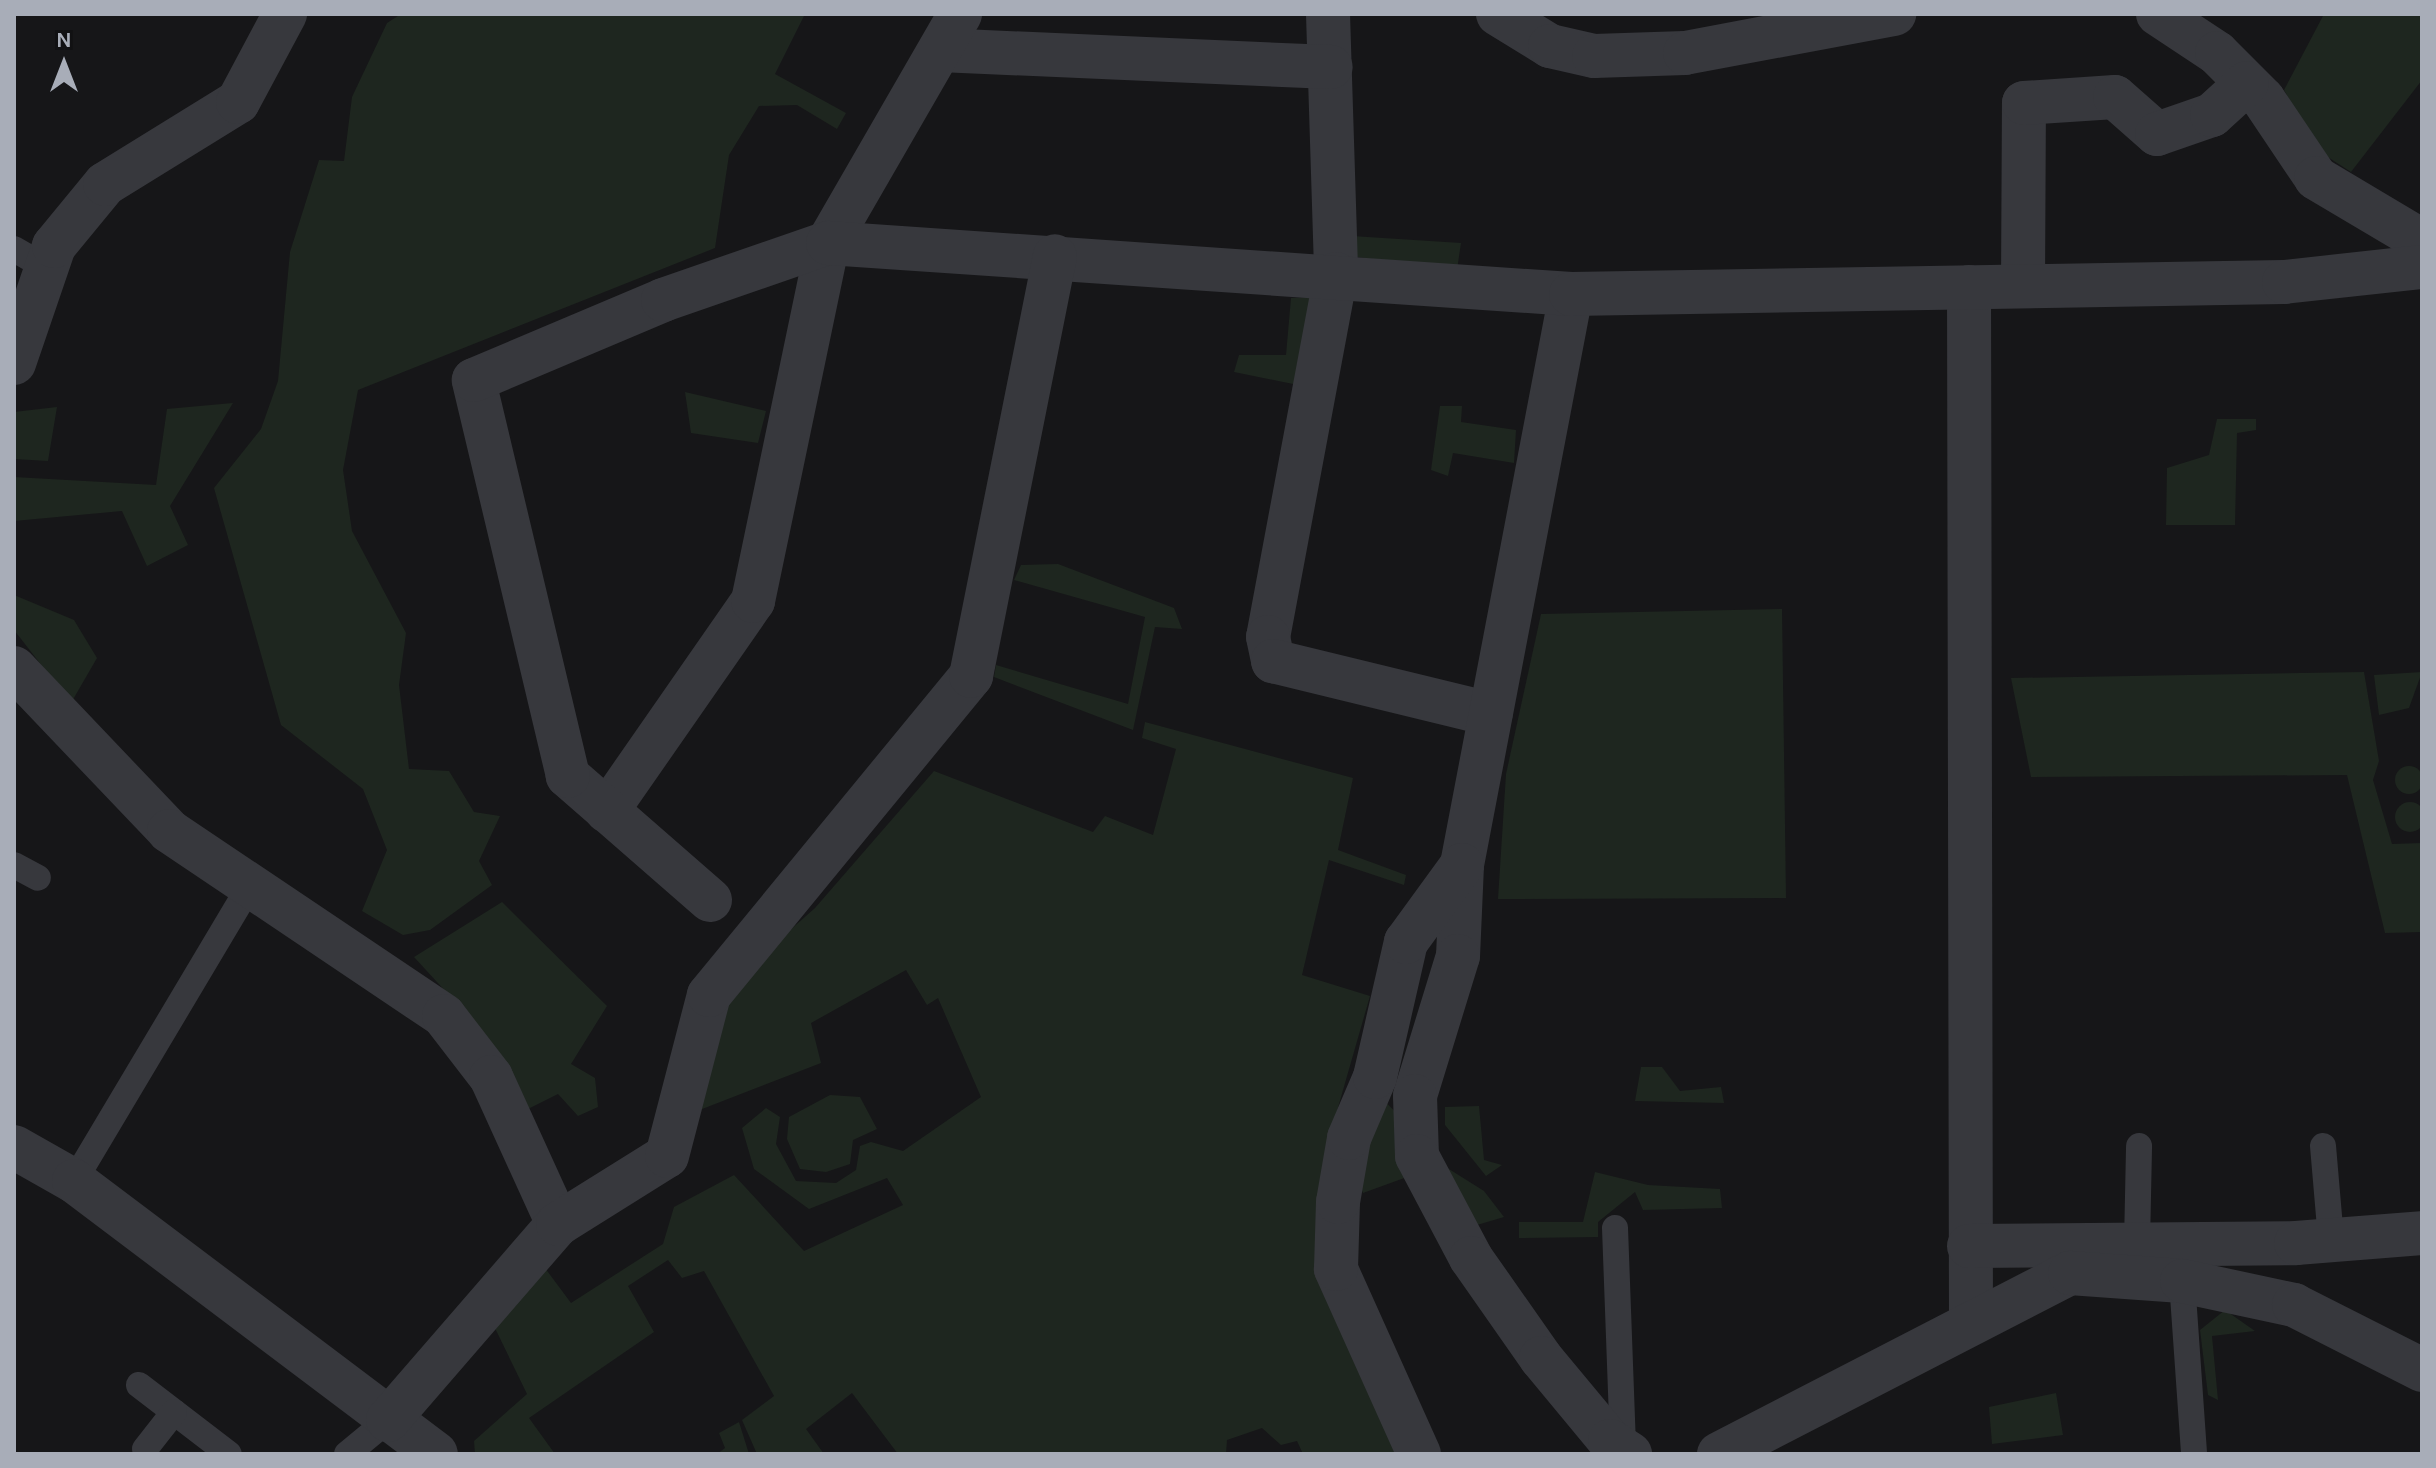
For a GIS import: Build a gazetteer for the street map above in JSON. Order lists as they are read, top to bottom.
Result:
{
  "north": "top"
}
